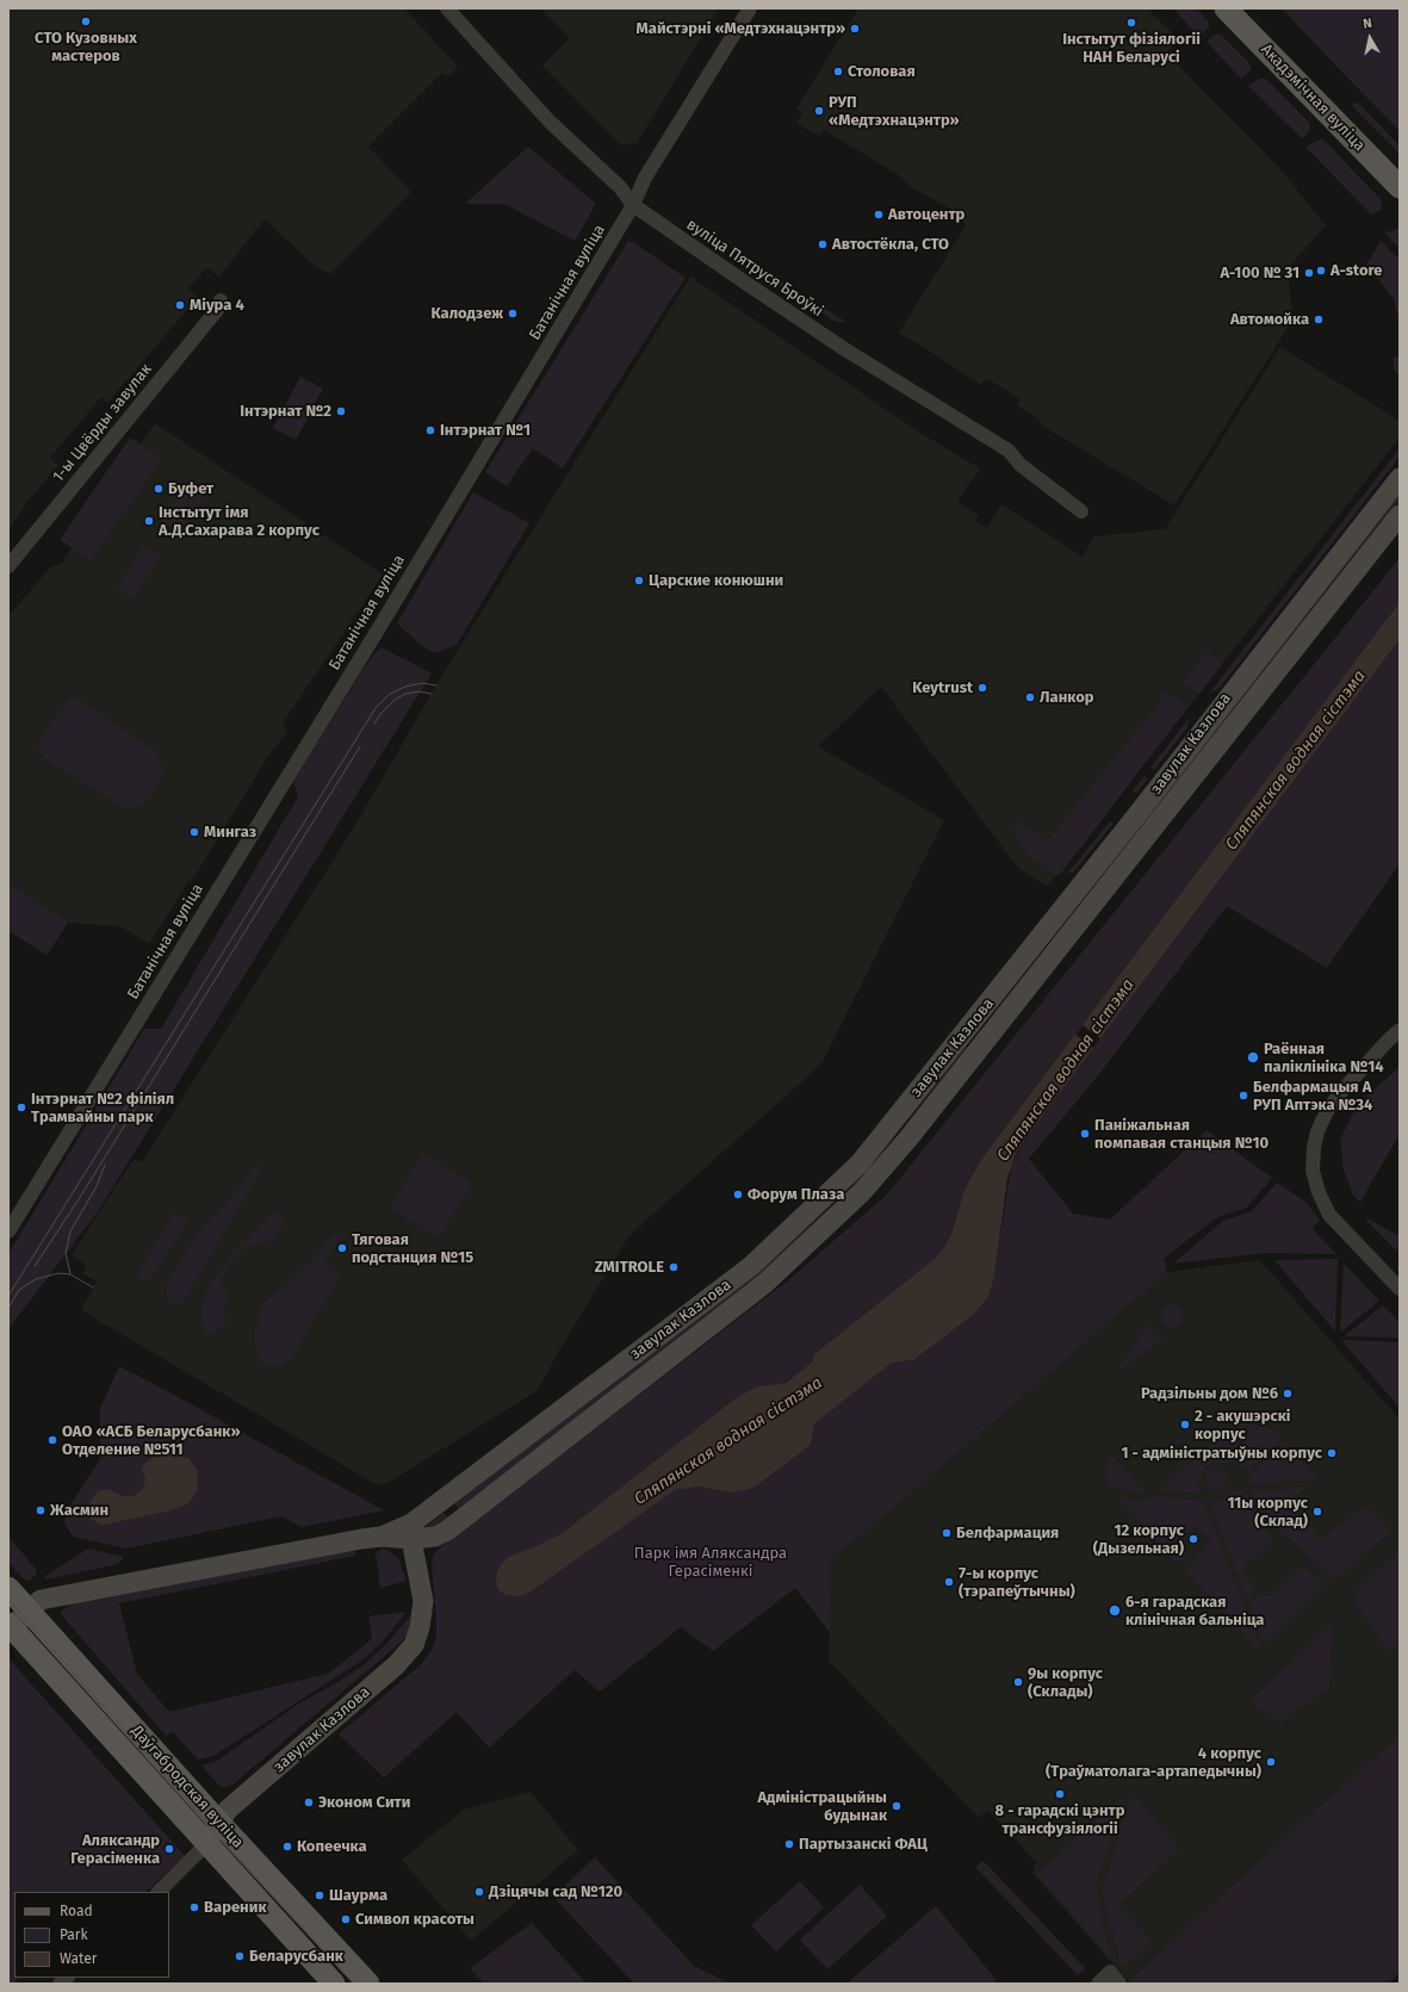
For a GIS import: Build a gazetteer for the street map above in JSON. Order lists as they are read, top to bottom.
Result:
{
  "streets": {
    "main road": ["Акадэмічная вуліца", "завулак Казлова", "Даўгабродская вуліца"],
    "street": ["вуліца Пятруся Броўкі", "Батанічная вуліца", "1-ы Цвёрды завулак"]
  },
  "crossings": [
    ["вуліца Пятруся Броўкі", "Батанічная вуліца"],
    ["завулак Казлова", "Даўгабродская вуліца"]
  ],
  "water": ["Сляпянская водная сістэма"],
  "parks": ["Парк імя Аляксандра Герасіменкі"],
  "places": [
    "СТО Кузовных мастеров",
    "Інстытут фізіялогіі НАН Беларусі",
    "Майстэрні «Медтэхнацэнтр»",
    "Столовая",
    "РУП «Медтэхнацэнтр»",
    "Автоцентр",
    "Автостёкла, СТО",
    "А-store",
    "А-100 № 31",
    "Міура 4",
    "Калодзеж",
    "Автомойка",
    "Інтэрнат №2",
    "Інтэрнат №1",
    "Буфет",
    "Інстытут імя А.Д.Сахарава 2 корпус",
    "Царские конюшни",
    "Keytrust",
    "Ланкор",
    "Мингаз",
    "Раённая паліклініка №14",
    "Белфармацыя А РУП Аптэка №34",
    "Інтэрнат №2 філіял Трамвайны парк",
    "Паніжальная помпавая станцыя №10",
    "Форум Плаза",
    "Тяговая подстанция №15",
    "ZMITROLЕ",
    "Радзільны дом №6",
    "2 - акушэрскі корпус",
    "ОАО «АСБ Беларусбанк» Отделение №511",
    "1 - адміністратыўны корпус",
    "Жасмин",
    "11ы корпус (Склад)",
    "Белфармация",
    "12 корпус (Дызельная)",
    "7-ы корпус (тэрапеўтычны)",
    "6-я гарадская клінічная бальніца",
    "9ы корпус (Склады)",
    "4 корпус (Траўматолага-артапедычны)",
    "8 - гарадскі цэнтр трансфузіялогіі",
    "Эконом Сити",
    "Адміністрацыйны будынак",
    "Партызанскі ФАЦ",
    "Копеечка",
    "Аляксандр Герасіменка",
    "Дзіцячы сад №120",
    "Шаурма",
    "Вареник",
    "Символ красоты",
    "Беларусбанк"
  ],
  "legend": ["Road", "Park", "Water"],
  "north": "top"
}
